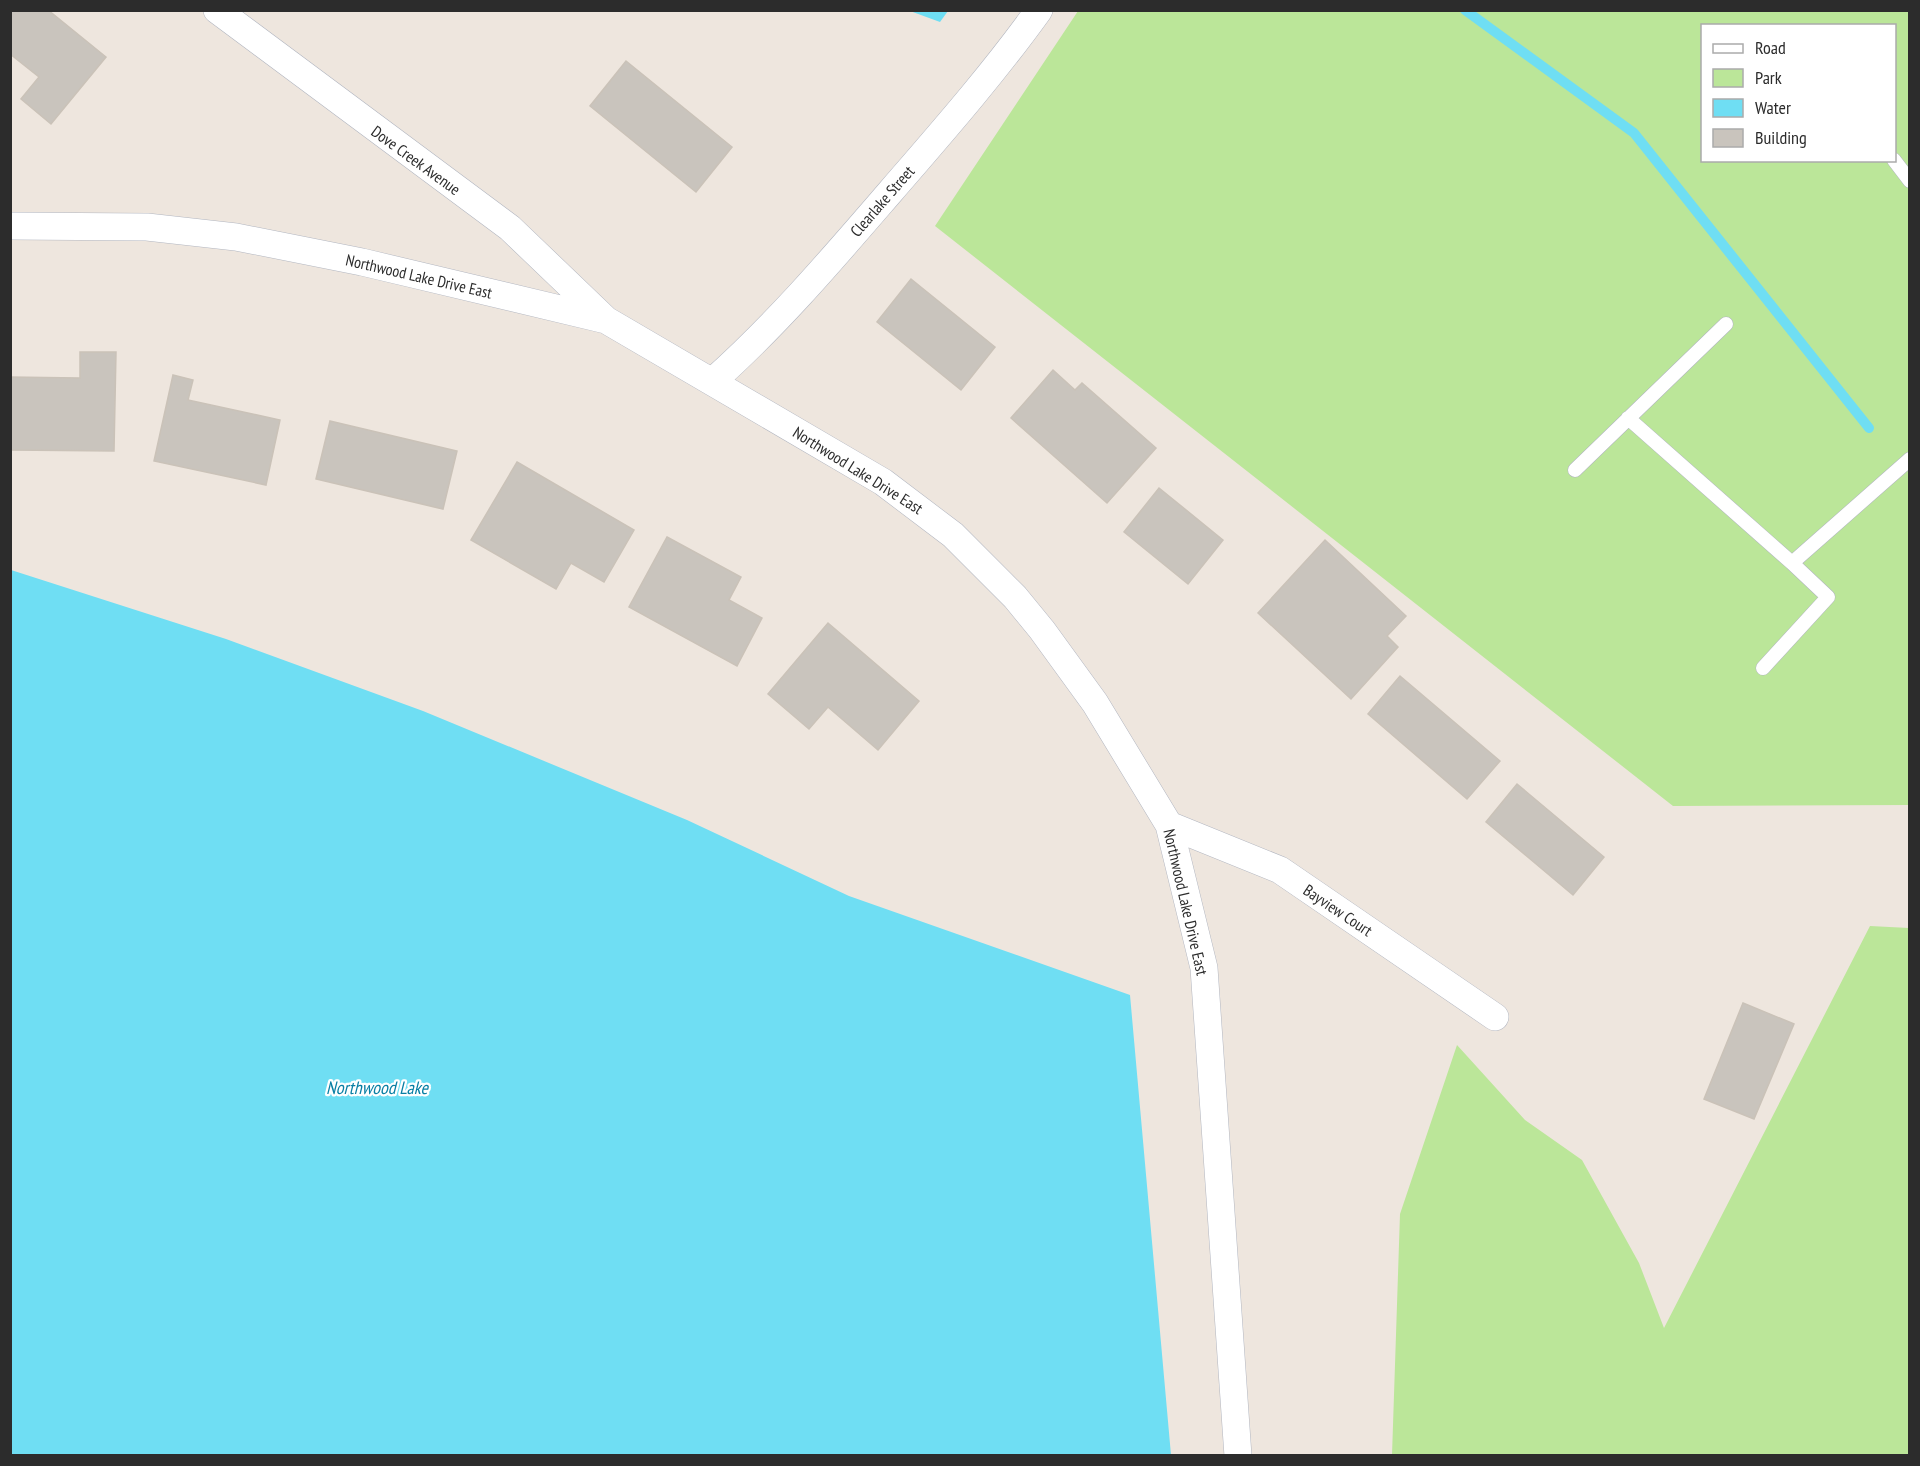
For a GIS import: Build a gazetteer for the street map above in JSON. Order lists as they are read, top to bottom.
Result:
{
  "streets": {
    "street": [
      "Dove Creek Avenue",
      "Clearlake Street",
      "Northwood Lake Drive East",
      "Bayview Court"
    ]
  },
  "crossings": [
    ["Dove Creek Avenue", "Northwood Lake Drive East"],
    ["Clearlake Street", "Northwood Lake Drive East"],
    ["Northwood Lake Drive East", "Bayview Court"]
  ],
  "water": ["Northwood Lake"],
  "legend": [
    "Road",
    "Park",
    "Water",
    "Building"
  ]
}
